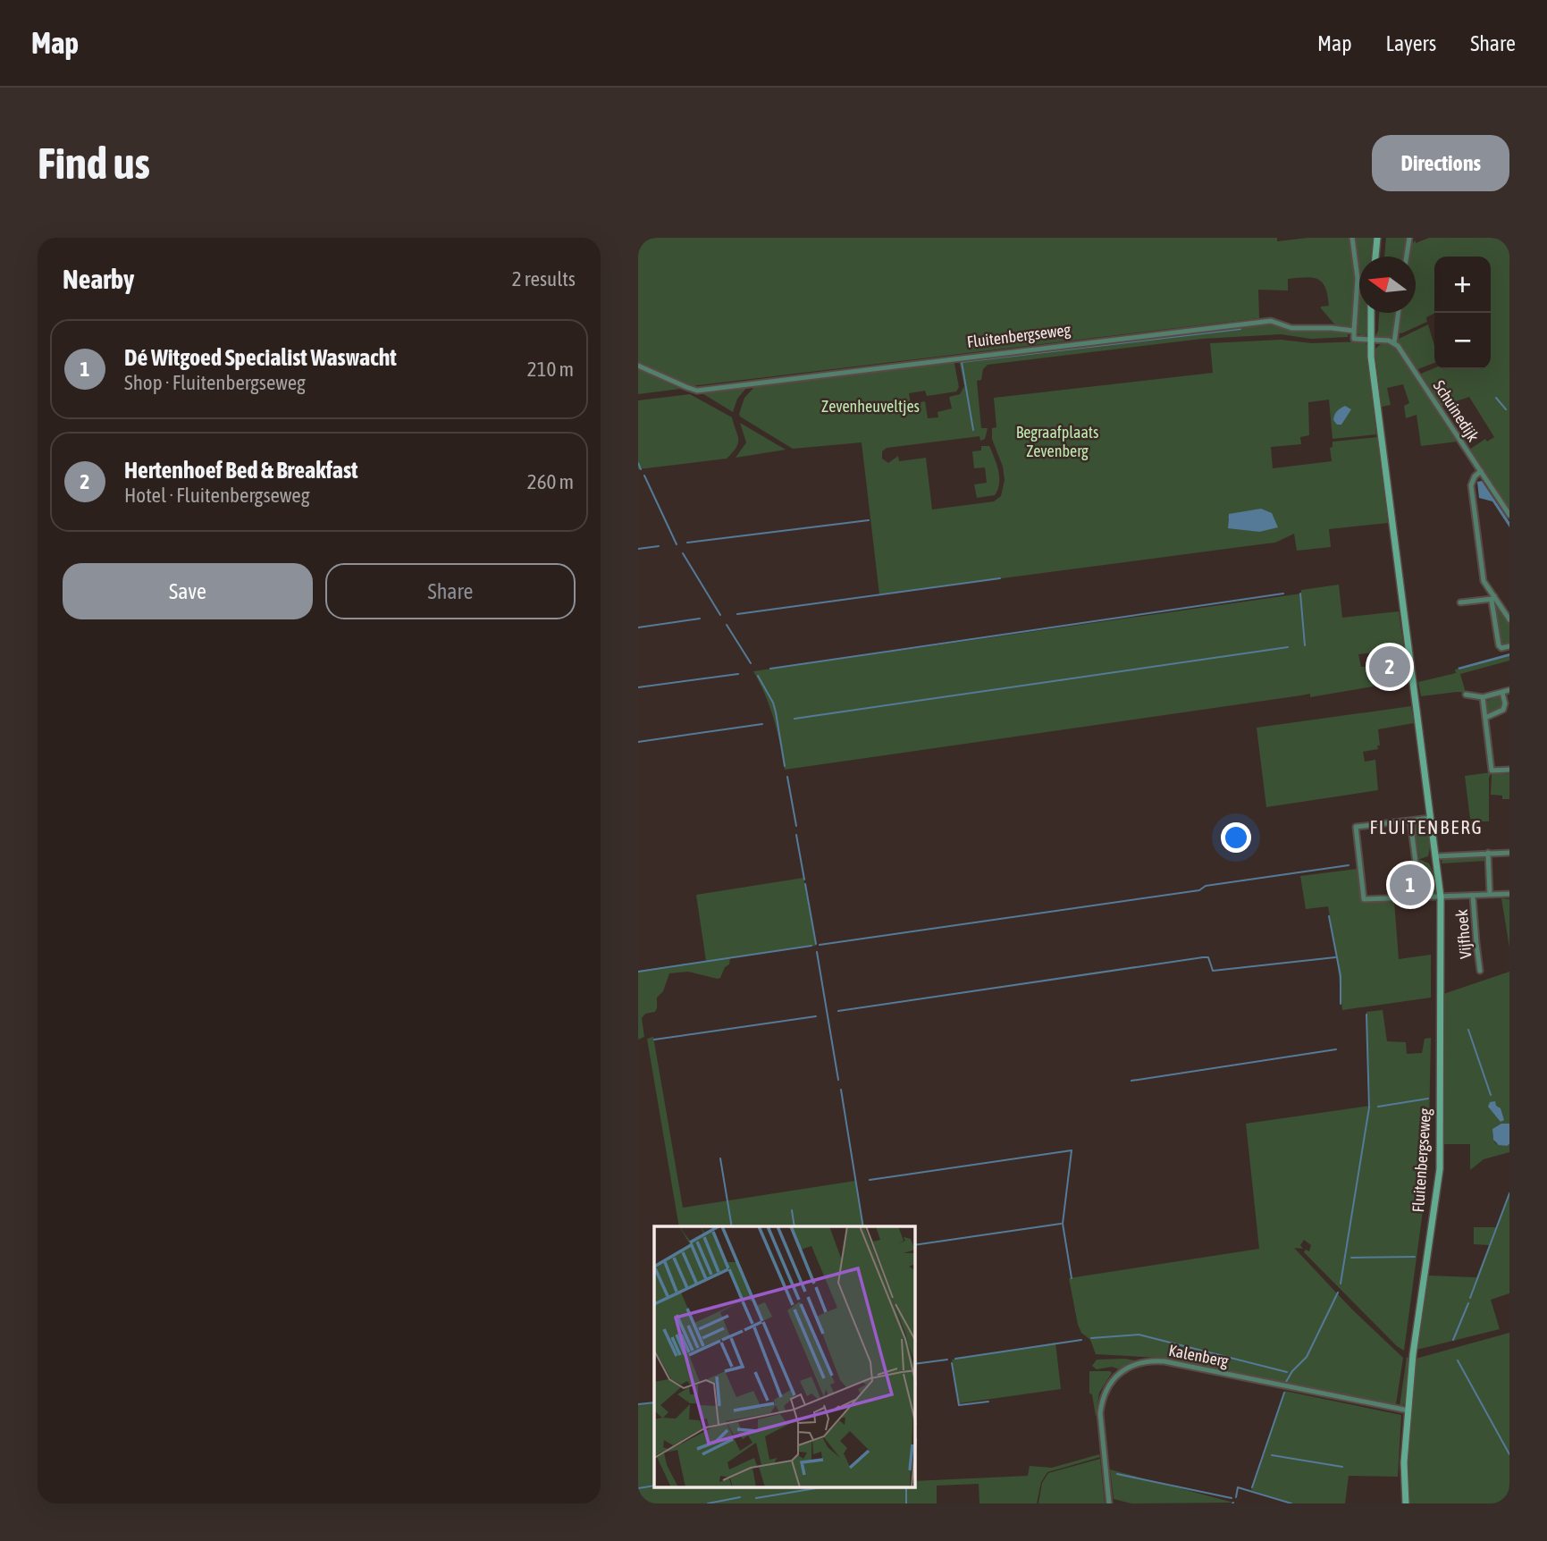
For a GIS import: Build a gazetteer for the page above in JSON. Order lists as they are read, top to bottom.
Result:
{
  "streets": {
    "street": [
      "Fluitenbergseweg",
      "Schuinedijk",
      "Vijfhoek",
      "Kalenberg"
    ]
  },
  "crossings": [
    ["Fluitenbergseweg", "Vijfhoek"],
    ["Fluitenbergseweg", "Kalenberg"]
  ],
  "districts": ["FLUITENBERG"],
  "parks": ["Zevenheuveltjes", "Begraafplaats Zevenberg"],
  "north": "left",
  "page": {
    "header": "Map",
    "nav": ["Map", "Layers", "Share"],
    "buttons": [
      "Directions",
      ["Save", "Share"]
    ],
    "title": "Find us",
    "heading": ["Nearby", "2 results"],
    "map_buttons": ["+", "−"],
    "list": [
      {
        "mark": "1",
        "name": "Dé Witgoed Specialist Waswacht",
        "note": "Shop · Fluitenbergseweg",
        "value": "210 m"
      },
      {
        "mark": "2",
        "name": "Hertenhoef Bed & Breakfast",
        "note": "Hotel · Fluitenbergseweg",
        "value": "260 m"
      }
    ],
    "pins": ["2", "1"]
  }
}
